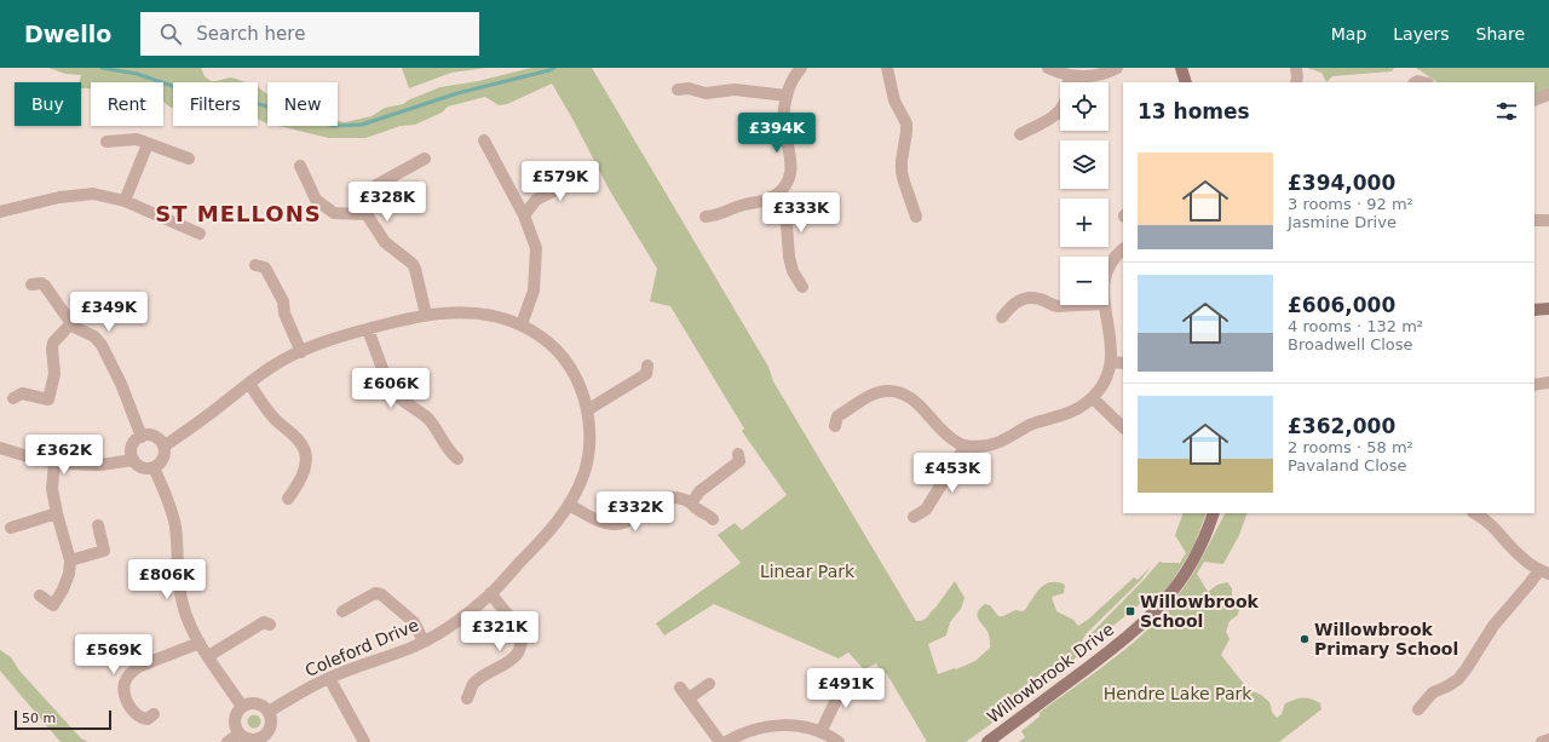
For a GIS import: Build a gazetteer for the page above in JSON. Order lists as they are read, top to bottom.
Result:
{
  "streets": {
    "street": ["Coleford Drive", "Willowbrook Drive"]
  },
  "districts": ["ST MELLONS"],
  "parks": ["Linear Park", "Hendre Lake Park"],
  "places": {
    "transit": ["Willowbrook School"],
    "other": ["Willowbrook Primary School"]
  },
  "scale_bar": "50 m",
  "page": {
    "header": "Dwello",
    "search": "Search here",
    "nav": ["Map", "Layers", "Share"],
    "map_buttons": ["+", "−"],
    "chip": [
      "Buy",
      "Rent",
      "Filters",
      "New"
    ],
    "heading": "13 homes",
    "price": [
      "£394K",
      "£579K",
      "£328K",
      "£333K",
      "£349K",
      "£606K",
      "£362K",
      "£453K",
      "£332K",
      "£806K",
      "£321K",
      "£569K",
      "£491K"
    ],
    "list": [
      {
        "name": "£394,000",
        "note": "3 rooms · 92 m² · Jasmine Drive"
      },
      {
        "name": "£606,000",
        "note": "4 rooms · 132 m² · Broadwell Close"
      },
      {
        "name": "£362,000",
        "note": "2 rooms · 58 m² · Pavaland Close"
      }
    ],
    "scale": "50 m"
  }
}
